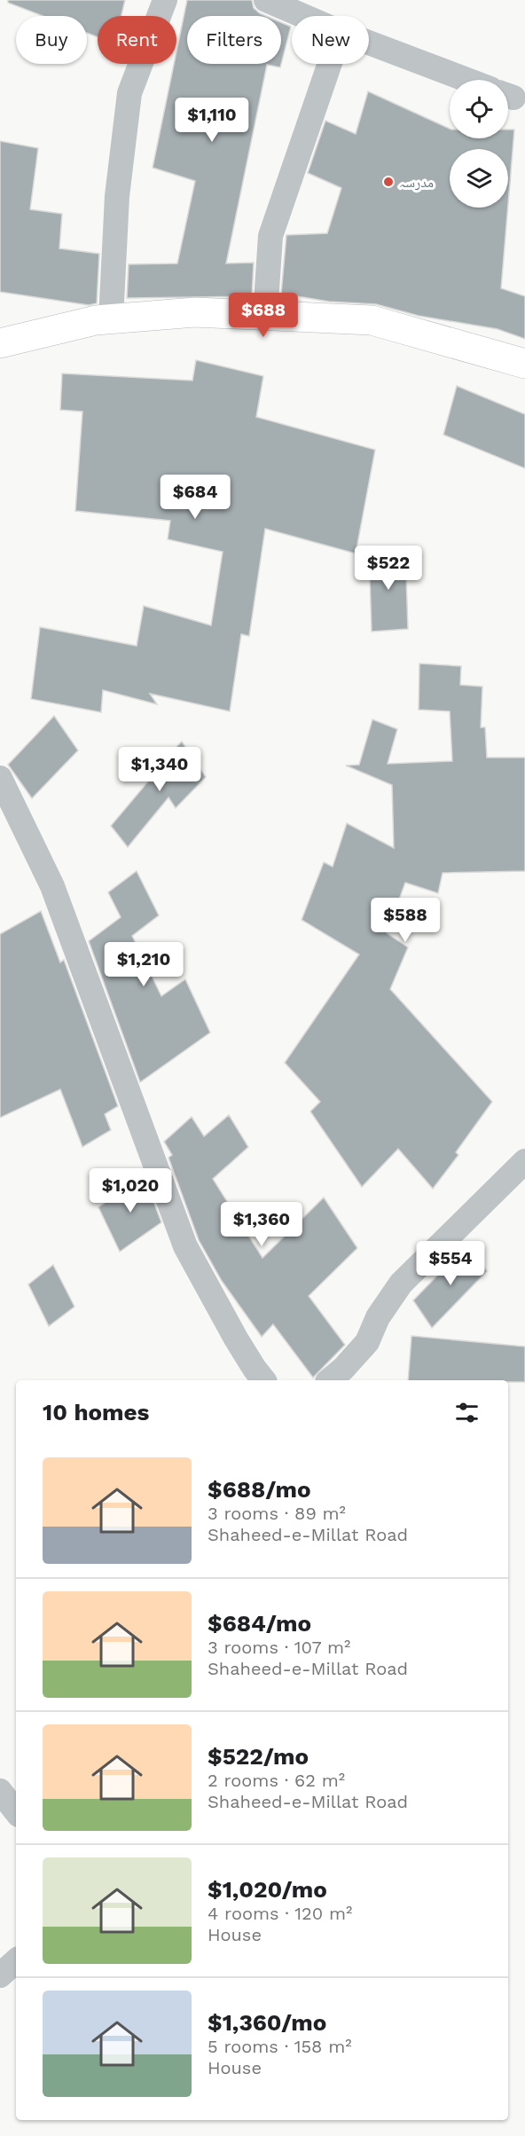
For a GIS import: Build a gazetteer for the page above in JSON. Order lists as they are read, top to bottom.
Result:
{
  "places": ["مدرسہ"],
  "page": {
    "chip": [
      "Buy",
      "Rent",
      "Filters",
      "New"
    ],
    "price": [
      "$1,110",
      "$688",
      "$684",
      "$522",
      "$1,340",
      "$588",
      "$1,210",
      "$1,020",
      "$1,360",
      "$554"
    ],
    "heading": "10 homes",
    "list": [
      {
        "name": "$688/mo",
        "note": "3 rooms · 89 m² · Shaheed-e-Millat Road"
      },
      {
        "name": "$684/mo",
        "note": "3 rooms · 107 m² · Shaheed-e-Millat Road"
      },
      {
        "name": "$522/mo",
        "note": "2 rooms · 62 m² · Shaheed-e-Millat Road"
      },
      {
        "name": "$1,020/mo",
        "note": "4 rooms · 120 m² · House"
      },
      {
        "name": "$1,360/mo",
        "note": "5 rooms · 158 m² · House"
      }
    ]
  }
}
